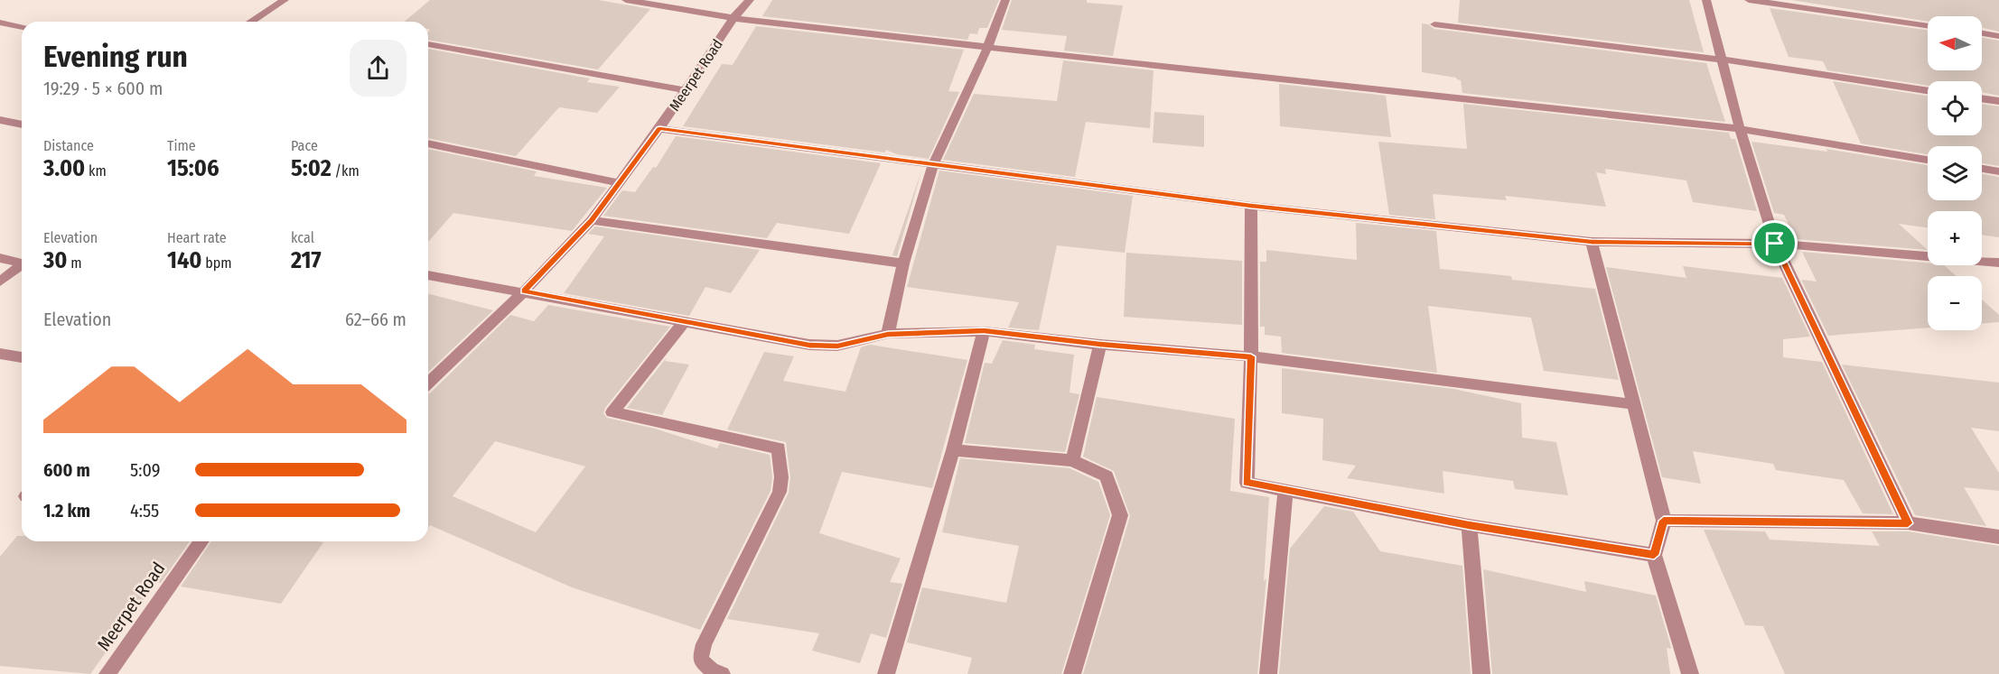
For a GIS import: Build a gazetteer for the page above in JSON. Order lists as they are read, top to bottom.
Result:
{
  "streets": {
    "street": ["Meerpet Road"]
  },
  "north": "left",
  "page": {
    "map_buttons": ["+", "−"],
    "heading": ["Evening run", "19:29 · 5 × 600 m"],
    "stats": [
      ["Distance", "3.00 km"],
      ["Time", "15:06"],
      ["Pace", "5:02 /km"],
      ["Elevation", "30 m"],
      ["Heart rate", "140 bpm"],
      ["kcal", "217"]
    ],
    "chart": ["Elevation", "62–66 m"],
    "list": [
      {
        "name": "600 m",
        "note": "5:09"
      },
      {
        "name": "1.2 km",
        "note": "4:55"
      }
    ]
  }
}
